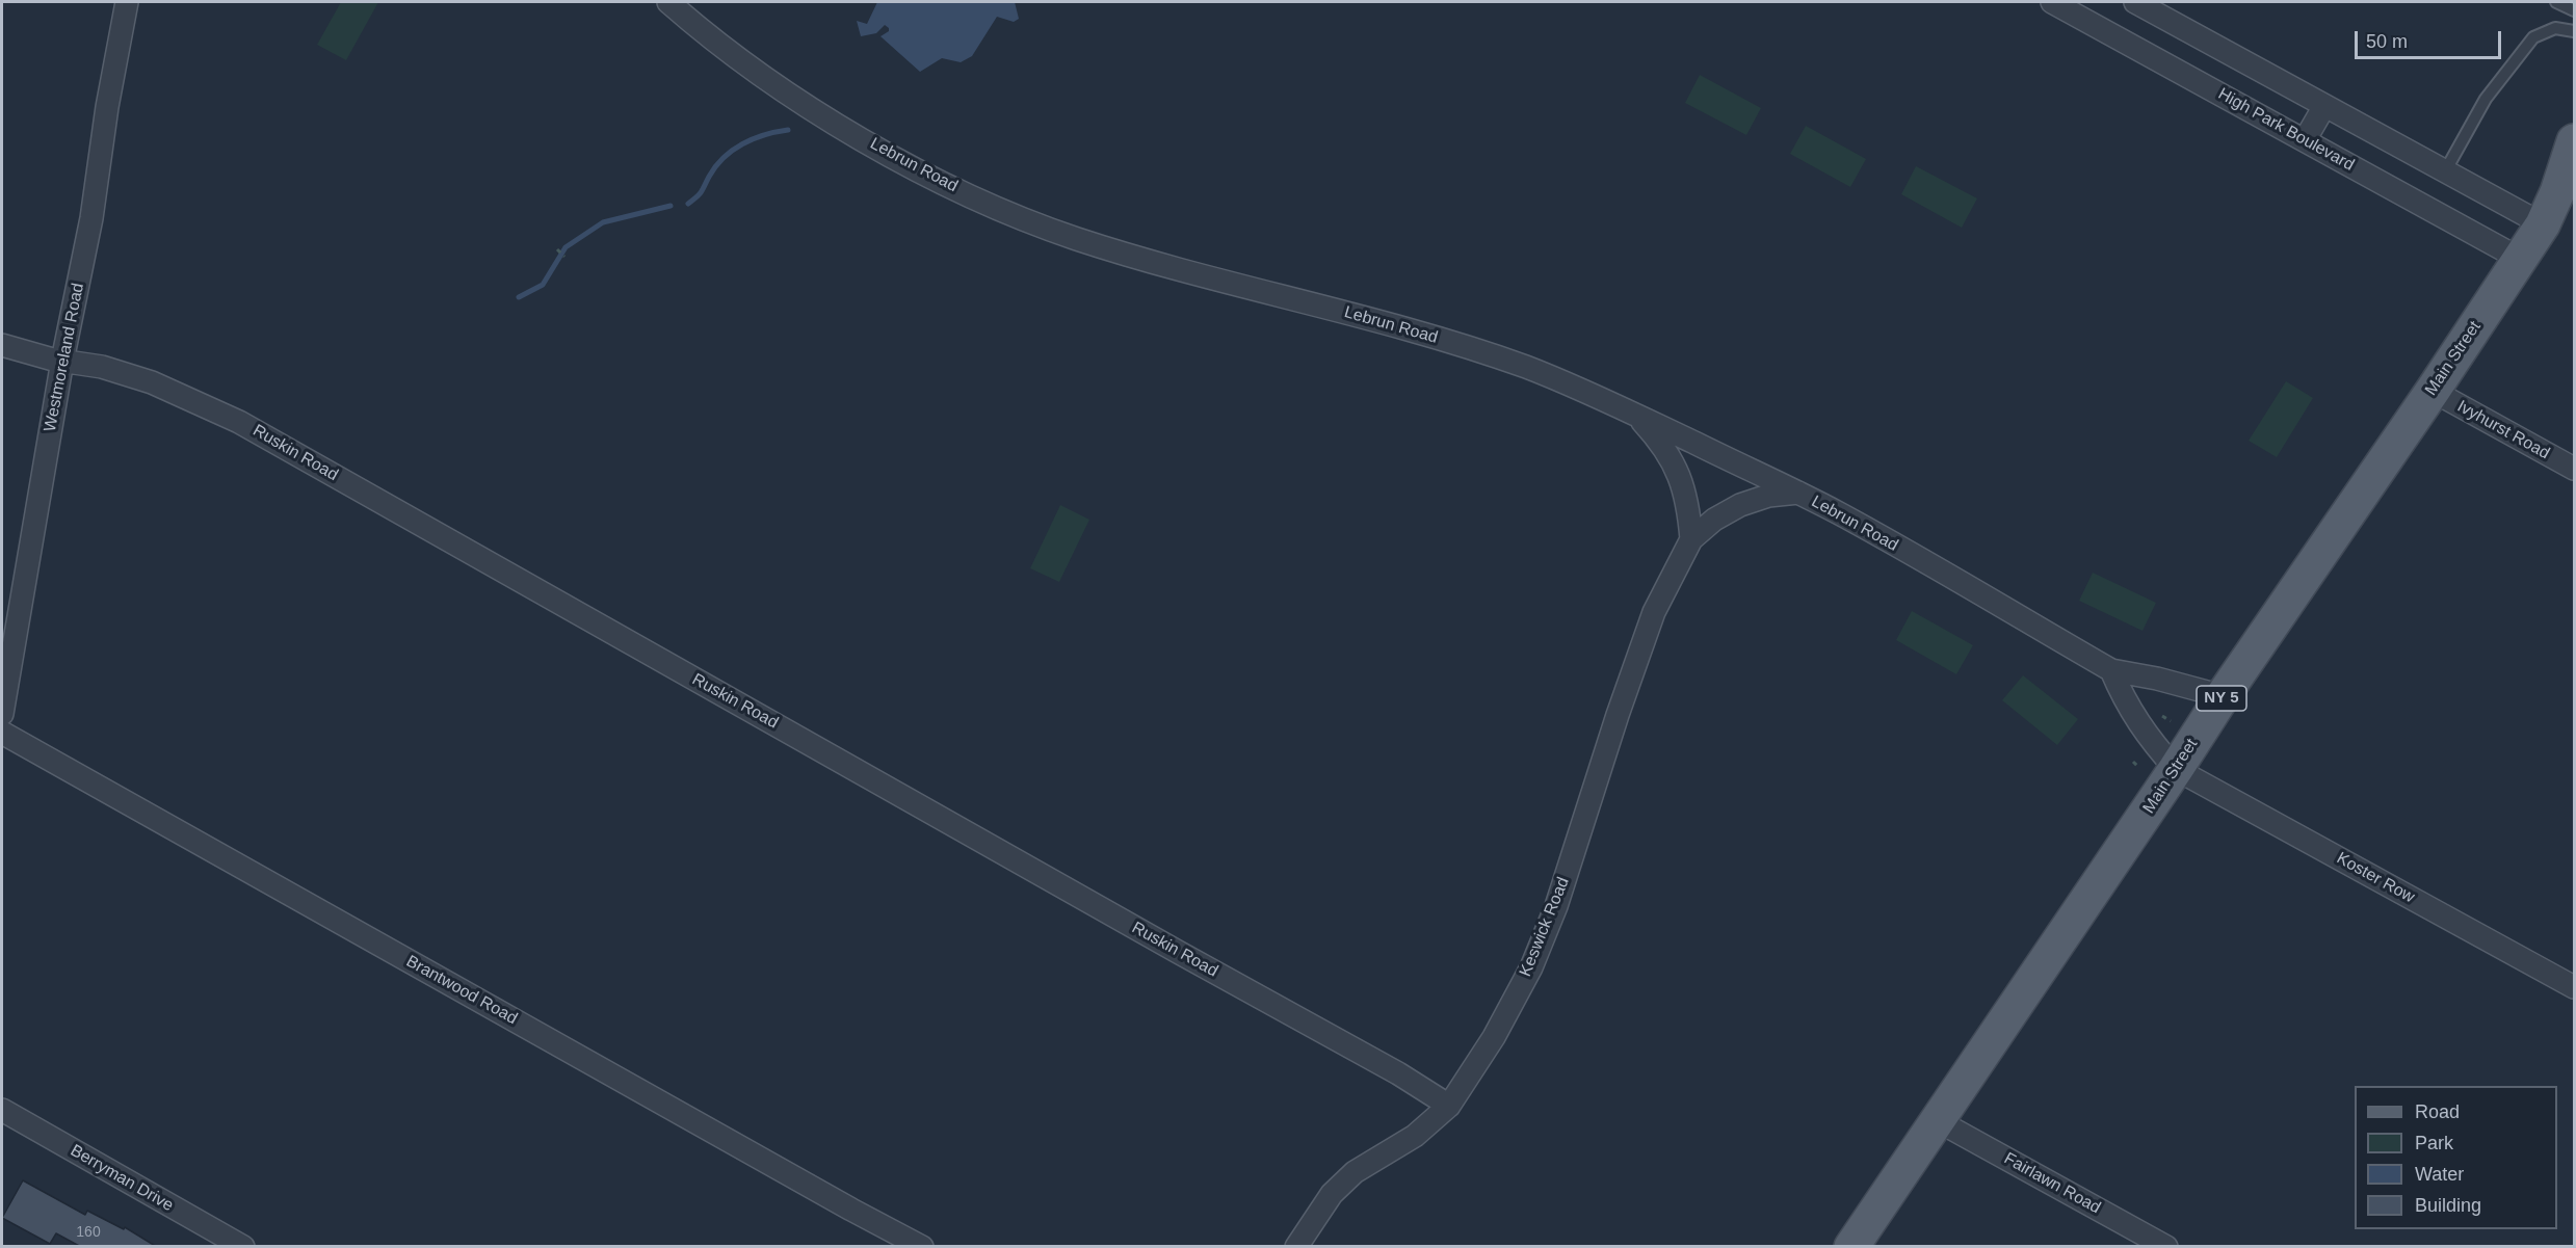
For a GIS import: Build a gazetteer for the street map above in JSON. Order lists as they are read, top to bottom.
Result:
{
  "streets": {
    "main road": ["Main Street", "NY 5"],
    "street": [
      "High Park Boulevard",
      "Lebrun Road",
      "Westmoreland Road",
      "Ivyhurst Road",
      "Ruskin Road",
      "Koster Row",
      "Keswick Road",
      "Brantwood Road",
      "Berryman Drive",
      "Fairlawn Road"
    ]
  },
  "crossings": [
    ["High Park Boulevard", "Main Street"],
    ["Lebrun Road", "Main Street"],
    ["Lebrun Road", "Keswick Road"],
    ["Westmoreland Road", "Ruskin Road"],
    ["Main Street", "Ivyhurst Road"],
    ["Main Street", "Koster Row"],
    ["Main Street", "Fairlawn Road"],
    ["Ruskin Road", "Keswick Road"]
  ],
  "house_numbers": ["160"],
  "legend": [
    "Road",
    "Park",
    "Water",
    "Building"
  ],
  "scale_bar": "50 m"
}
